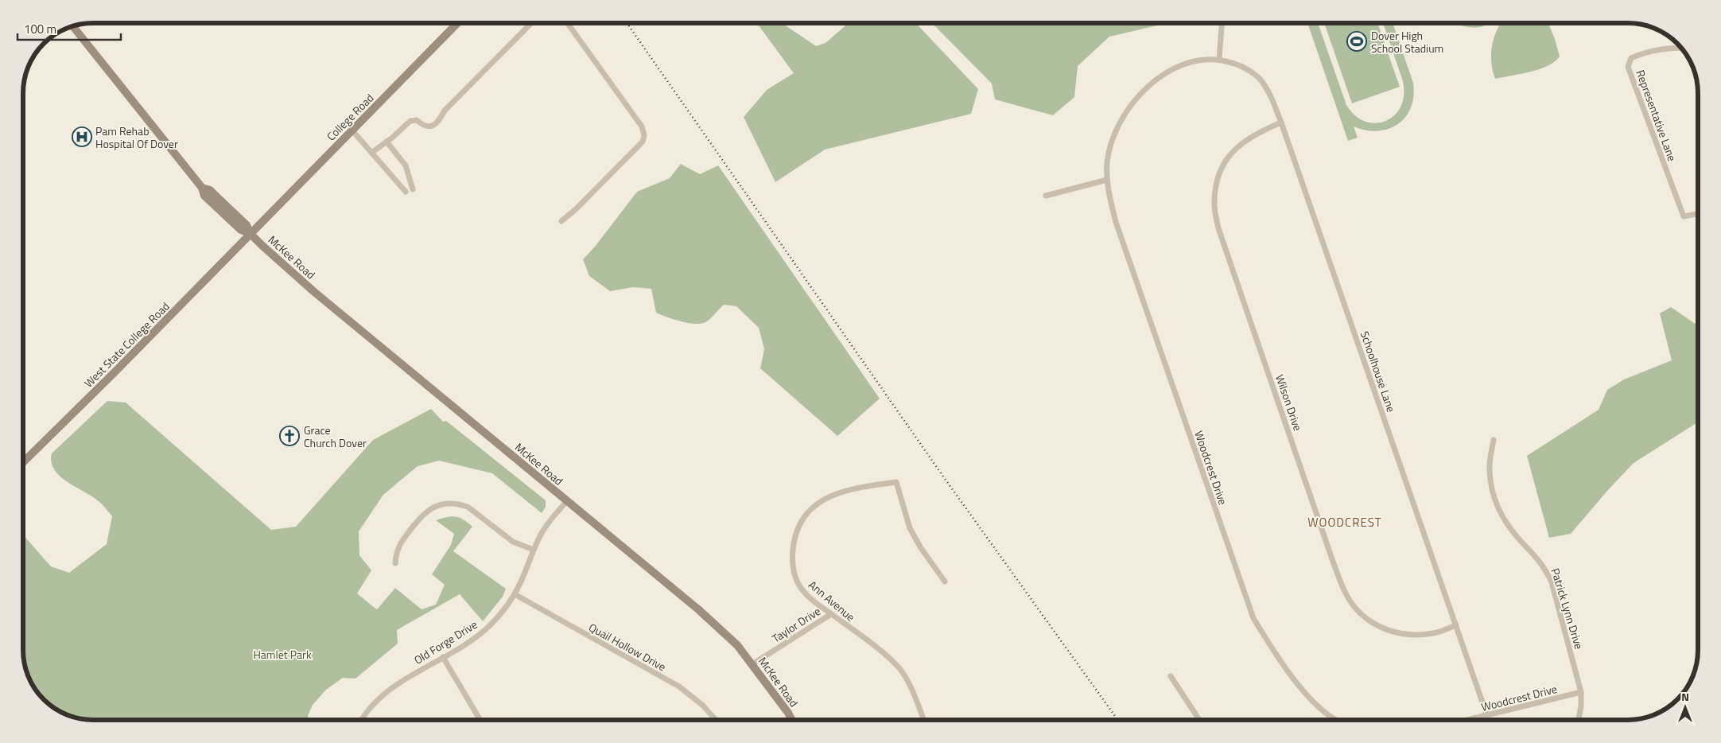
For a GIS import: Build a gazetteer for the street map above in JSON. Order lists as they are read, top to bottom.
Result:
{
  "streets": {
    "main road": ["College Road", "McKee Road", "West State College Road"],
    "street": [
      "Representative Lane",
      "Schoolhouse Lane",
      "Wilson Drive",
      "Woodcrest Drive",
      "Ann Avenue",
      "Patrick Lynn Drive",
      "Taylor Drive",
      "Old Forge Drive",
      "Quail Hollow Drive"
    ]
  },
  "crossings": [
    ["College Road", "McKee Road"],
    ["College Road", "West State College Road"],
    ["McKee Road", "West State College Road"],
    ["McKee Road", "Taylor Drive"],
    ["McKee Road", "Old Forge Drive"],
    ["Schoolhouse Lane", "Wilson Drive"],
    ["Schoolhouse Lane", "Woodcrest Drive"],
    ["Woodcrest Drive", "Patrick Lynn Drive"],
    ["Ann Avenue", "Taylor Drive"],
    ["Old Forge Drive", "Quail Hollow Drive"]
  ],
  "districts": ["WOODCREST"],
  "parks": ["Hamlet Park"],
  "places": {
    "sports": ["Dover High School Stadium"],
    "hospital": ["Pam Rehab Hospital Of Dover"],
    "church": ["Grace Church Dover"]
  },
  "scale_bar": "100 m",
  "north": "top"
}
